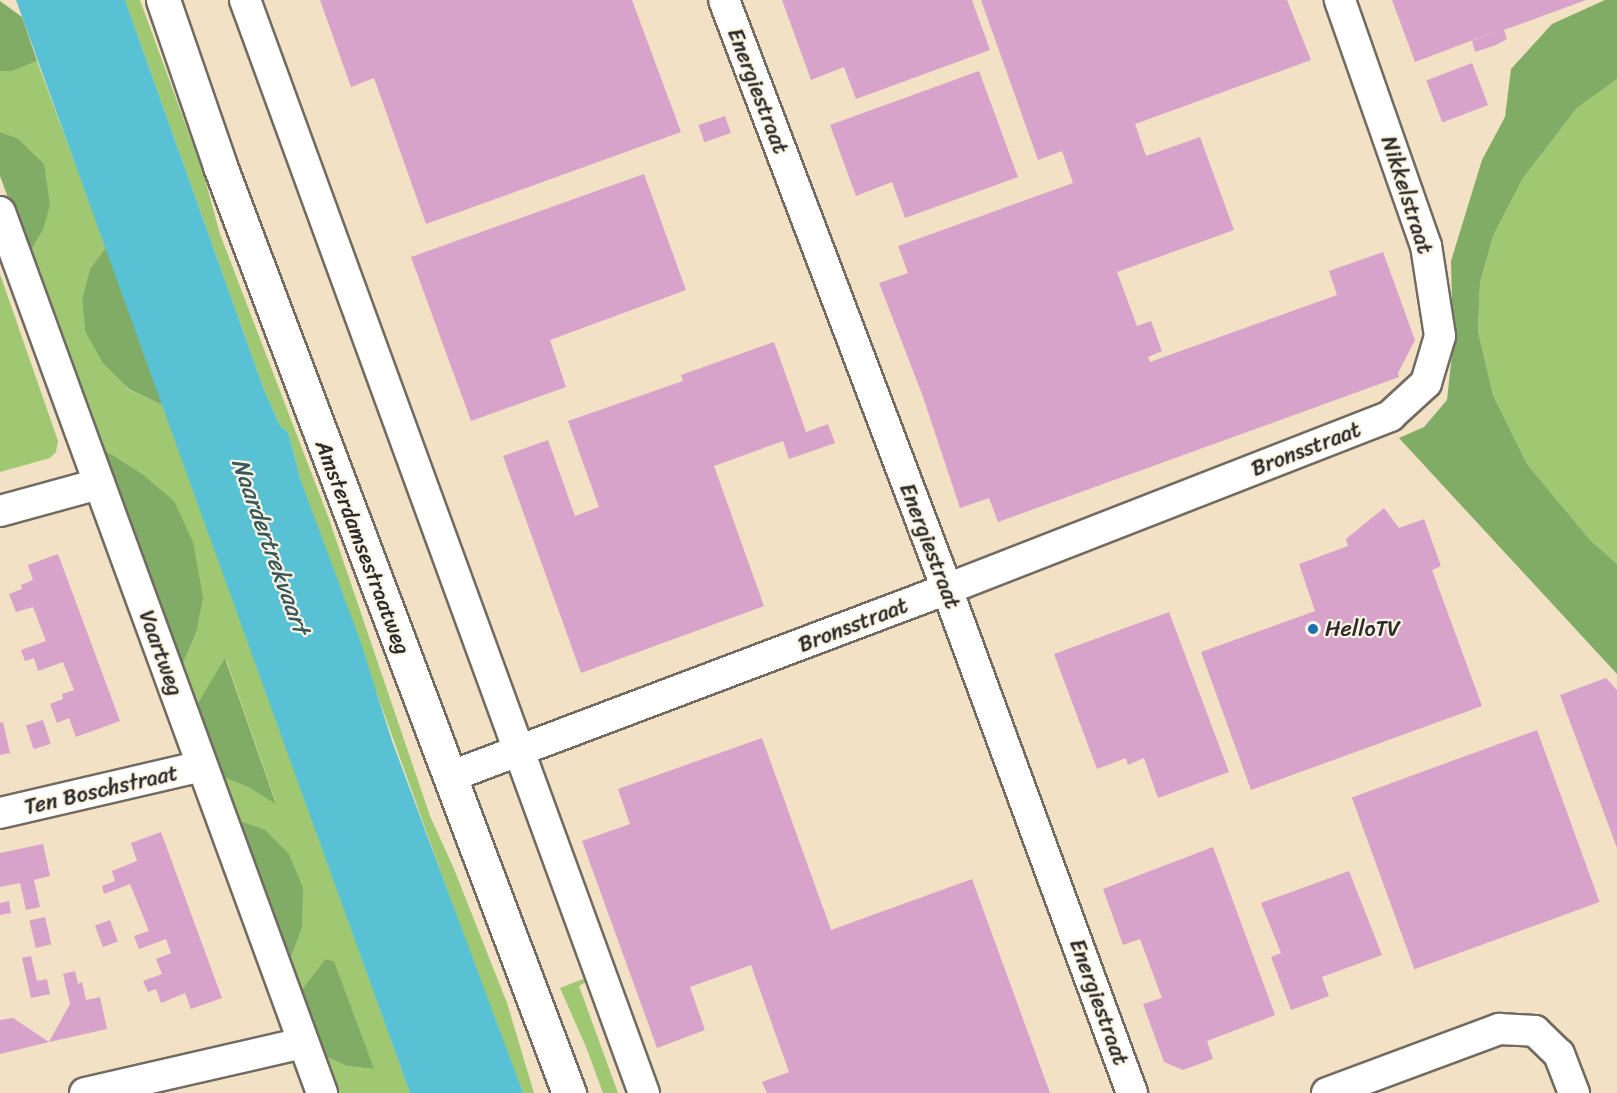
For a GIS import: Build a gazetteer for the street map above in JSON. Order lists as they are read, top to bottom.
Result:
{
  "streets": {
    "street": [
      "Energiestraat",
      "Nikkelstraat",
      "Bronsstraat",
      "Amsterdamsestraatweg",
      "Vaartweg",
      "Ten Boschstraat"
    ]
  },
  "crossings": [
    ["Energiestraat", "Bronsstraat"],
    ["Nikkelstraat", "Bronsstraat"],
    ["Bronsstraat", "Amsterdamsestraatweg"],
    ["Vaartweg", "Ten Boschstraat"]
  ],
  "water": ["Naardertrekvaart"],
  "places": ["HelloTV"]
}
